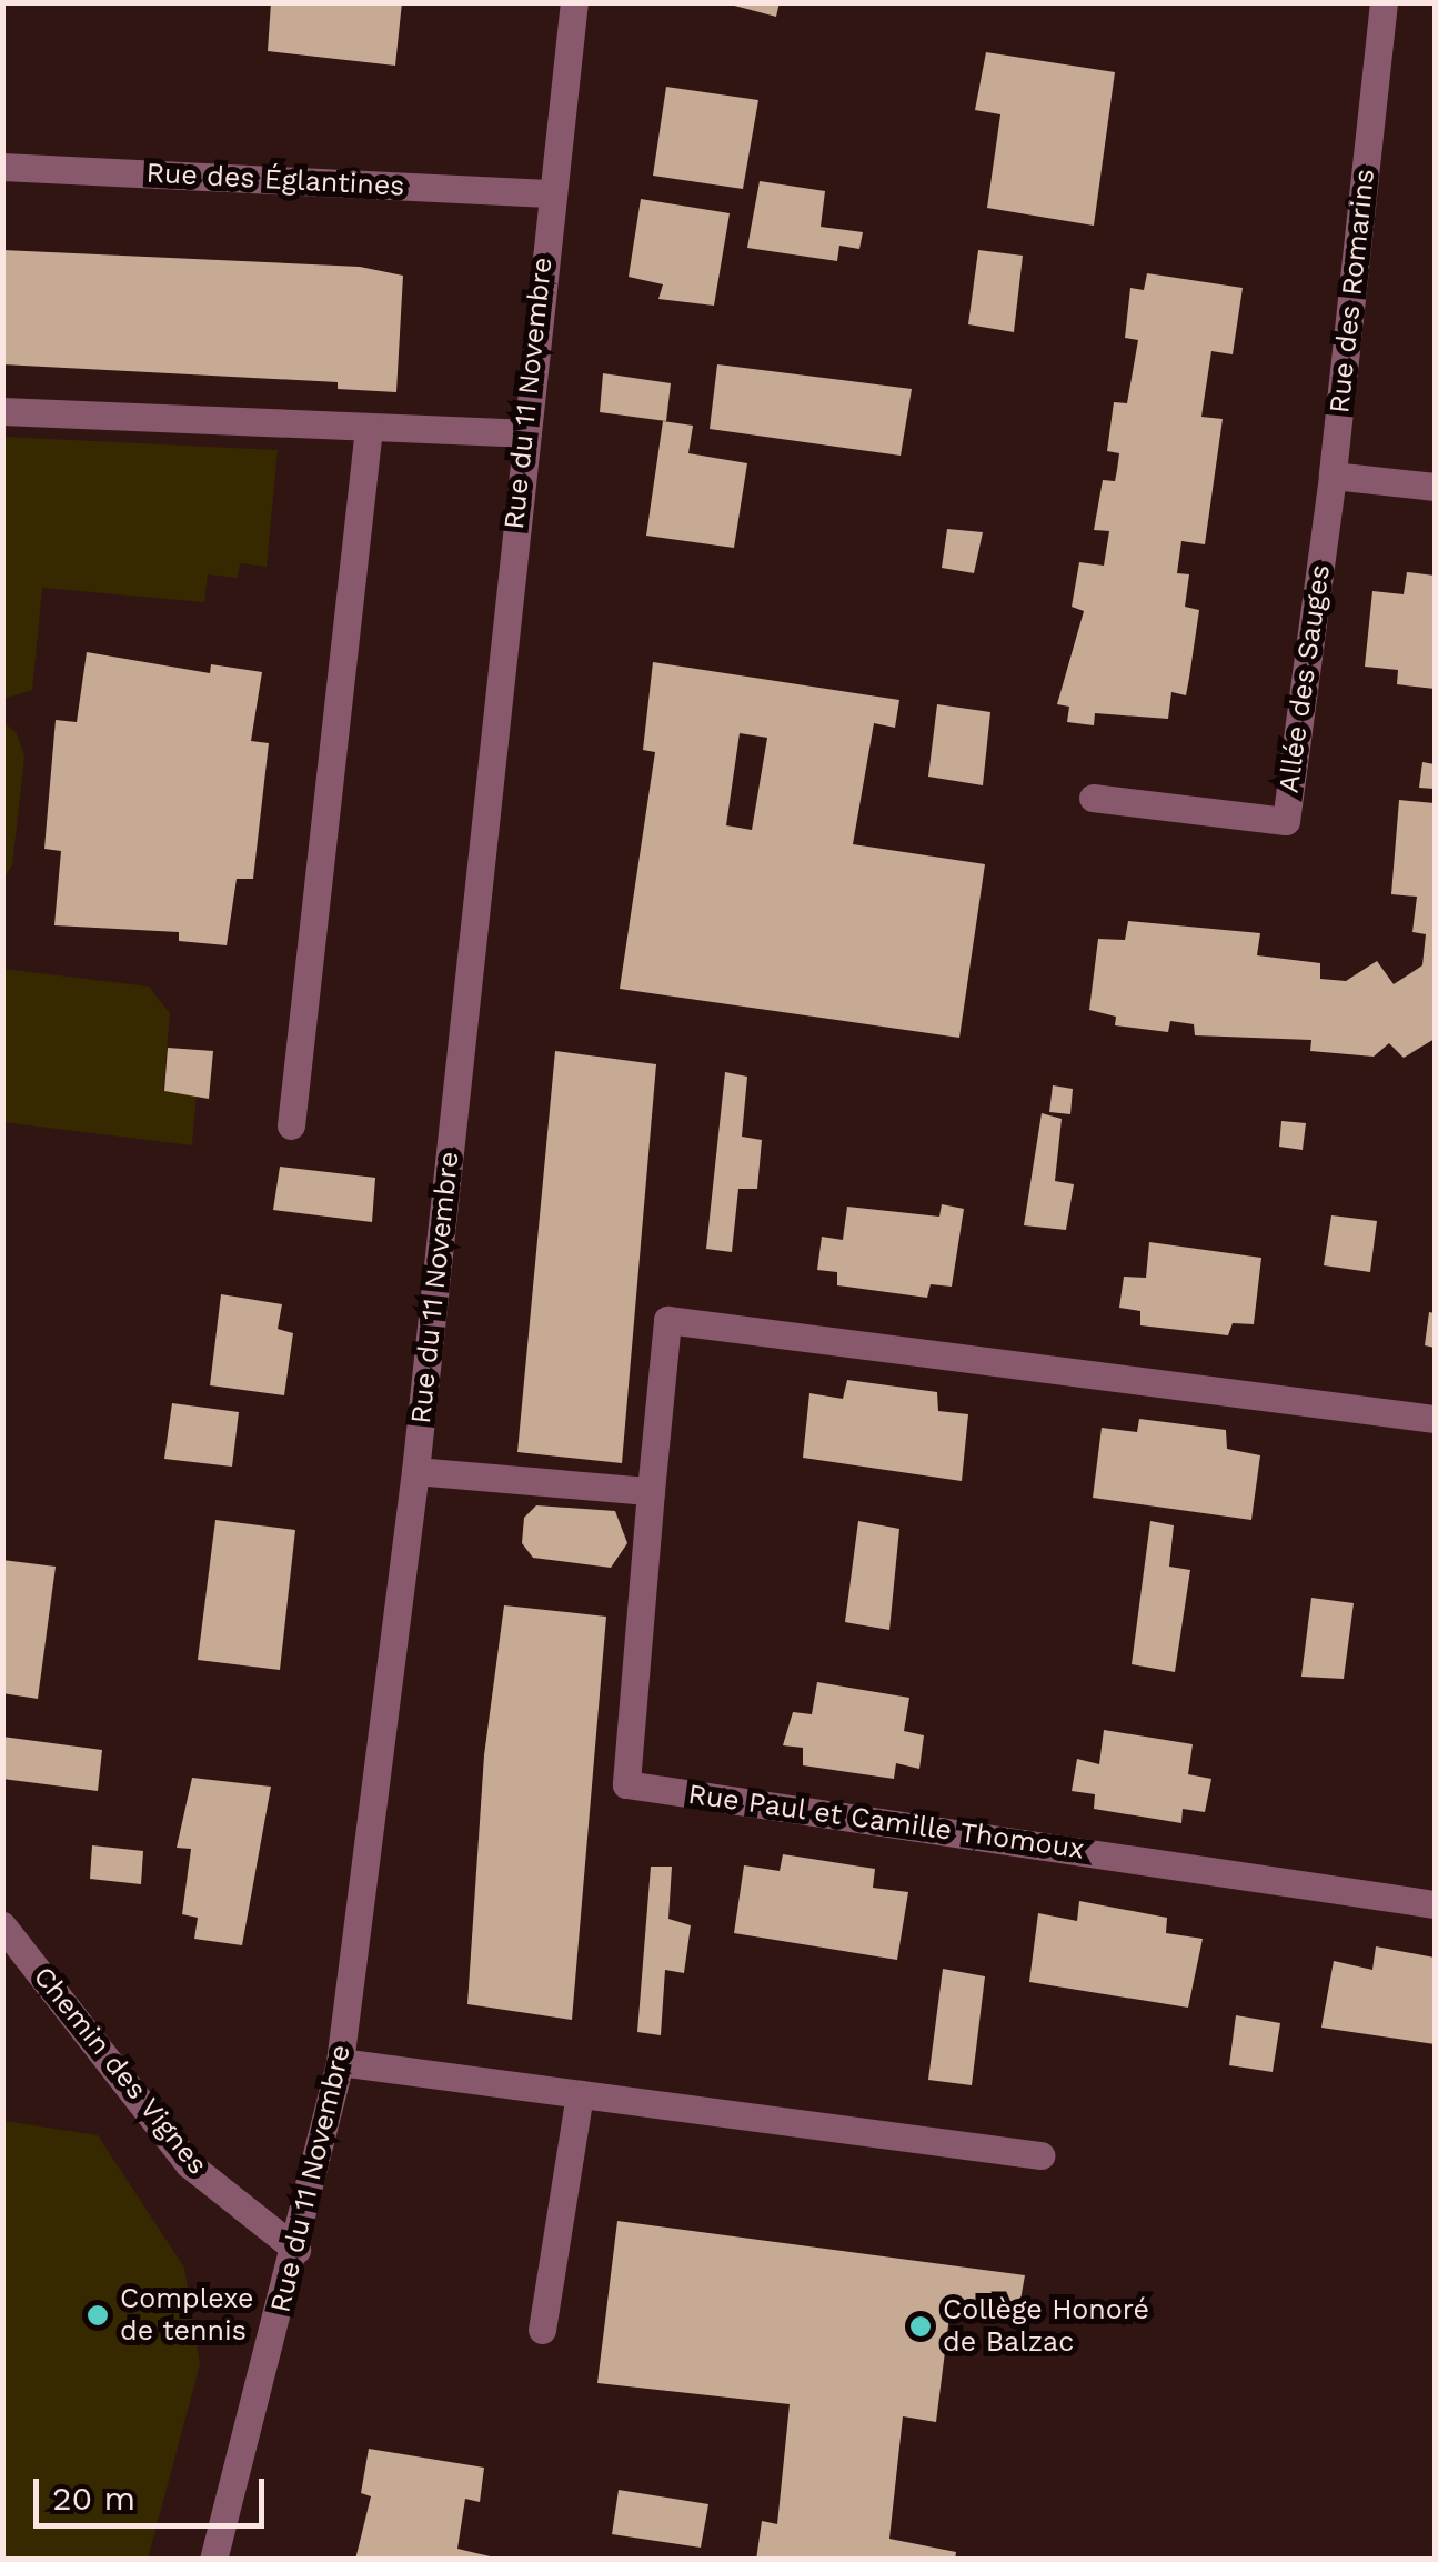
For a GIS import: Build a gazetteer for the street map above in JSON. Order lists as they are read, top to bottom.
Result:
{
  "streets": {
    "street": [
      "Rue des Églantines",
      "Rue des Romarins",
      "Rue du 11 Novembre",
      "Allée des Sauges",
      "Rue Paul et Camille Thomoux",
      "Chemin des Vignes"
    ]
  },
  "crossings": [
    ["Rue des Églantines", "Rue du 11 Novembre"],
    ["Rue des Romarins", "Allée des Sauges"],
    ["Rue du 11 Novembre", "Chemin des Vignes"]
  ],
  "places": ["Complexe de tennis", "Collège Honoré de Balzac"],
  "scale_bar": "20 m"
}
